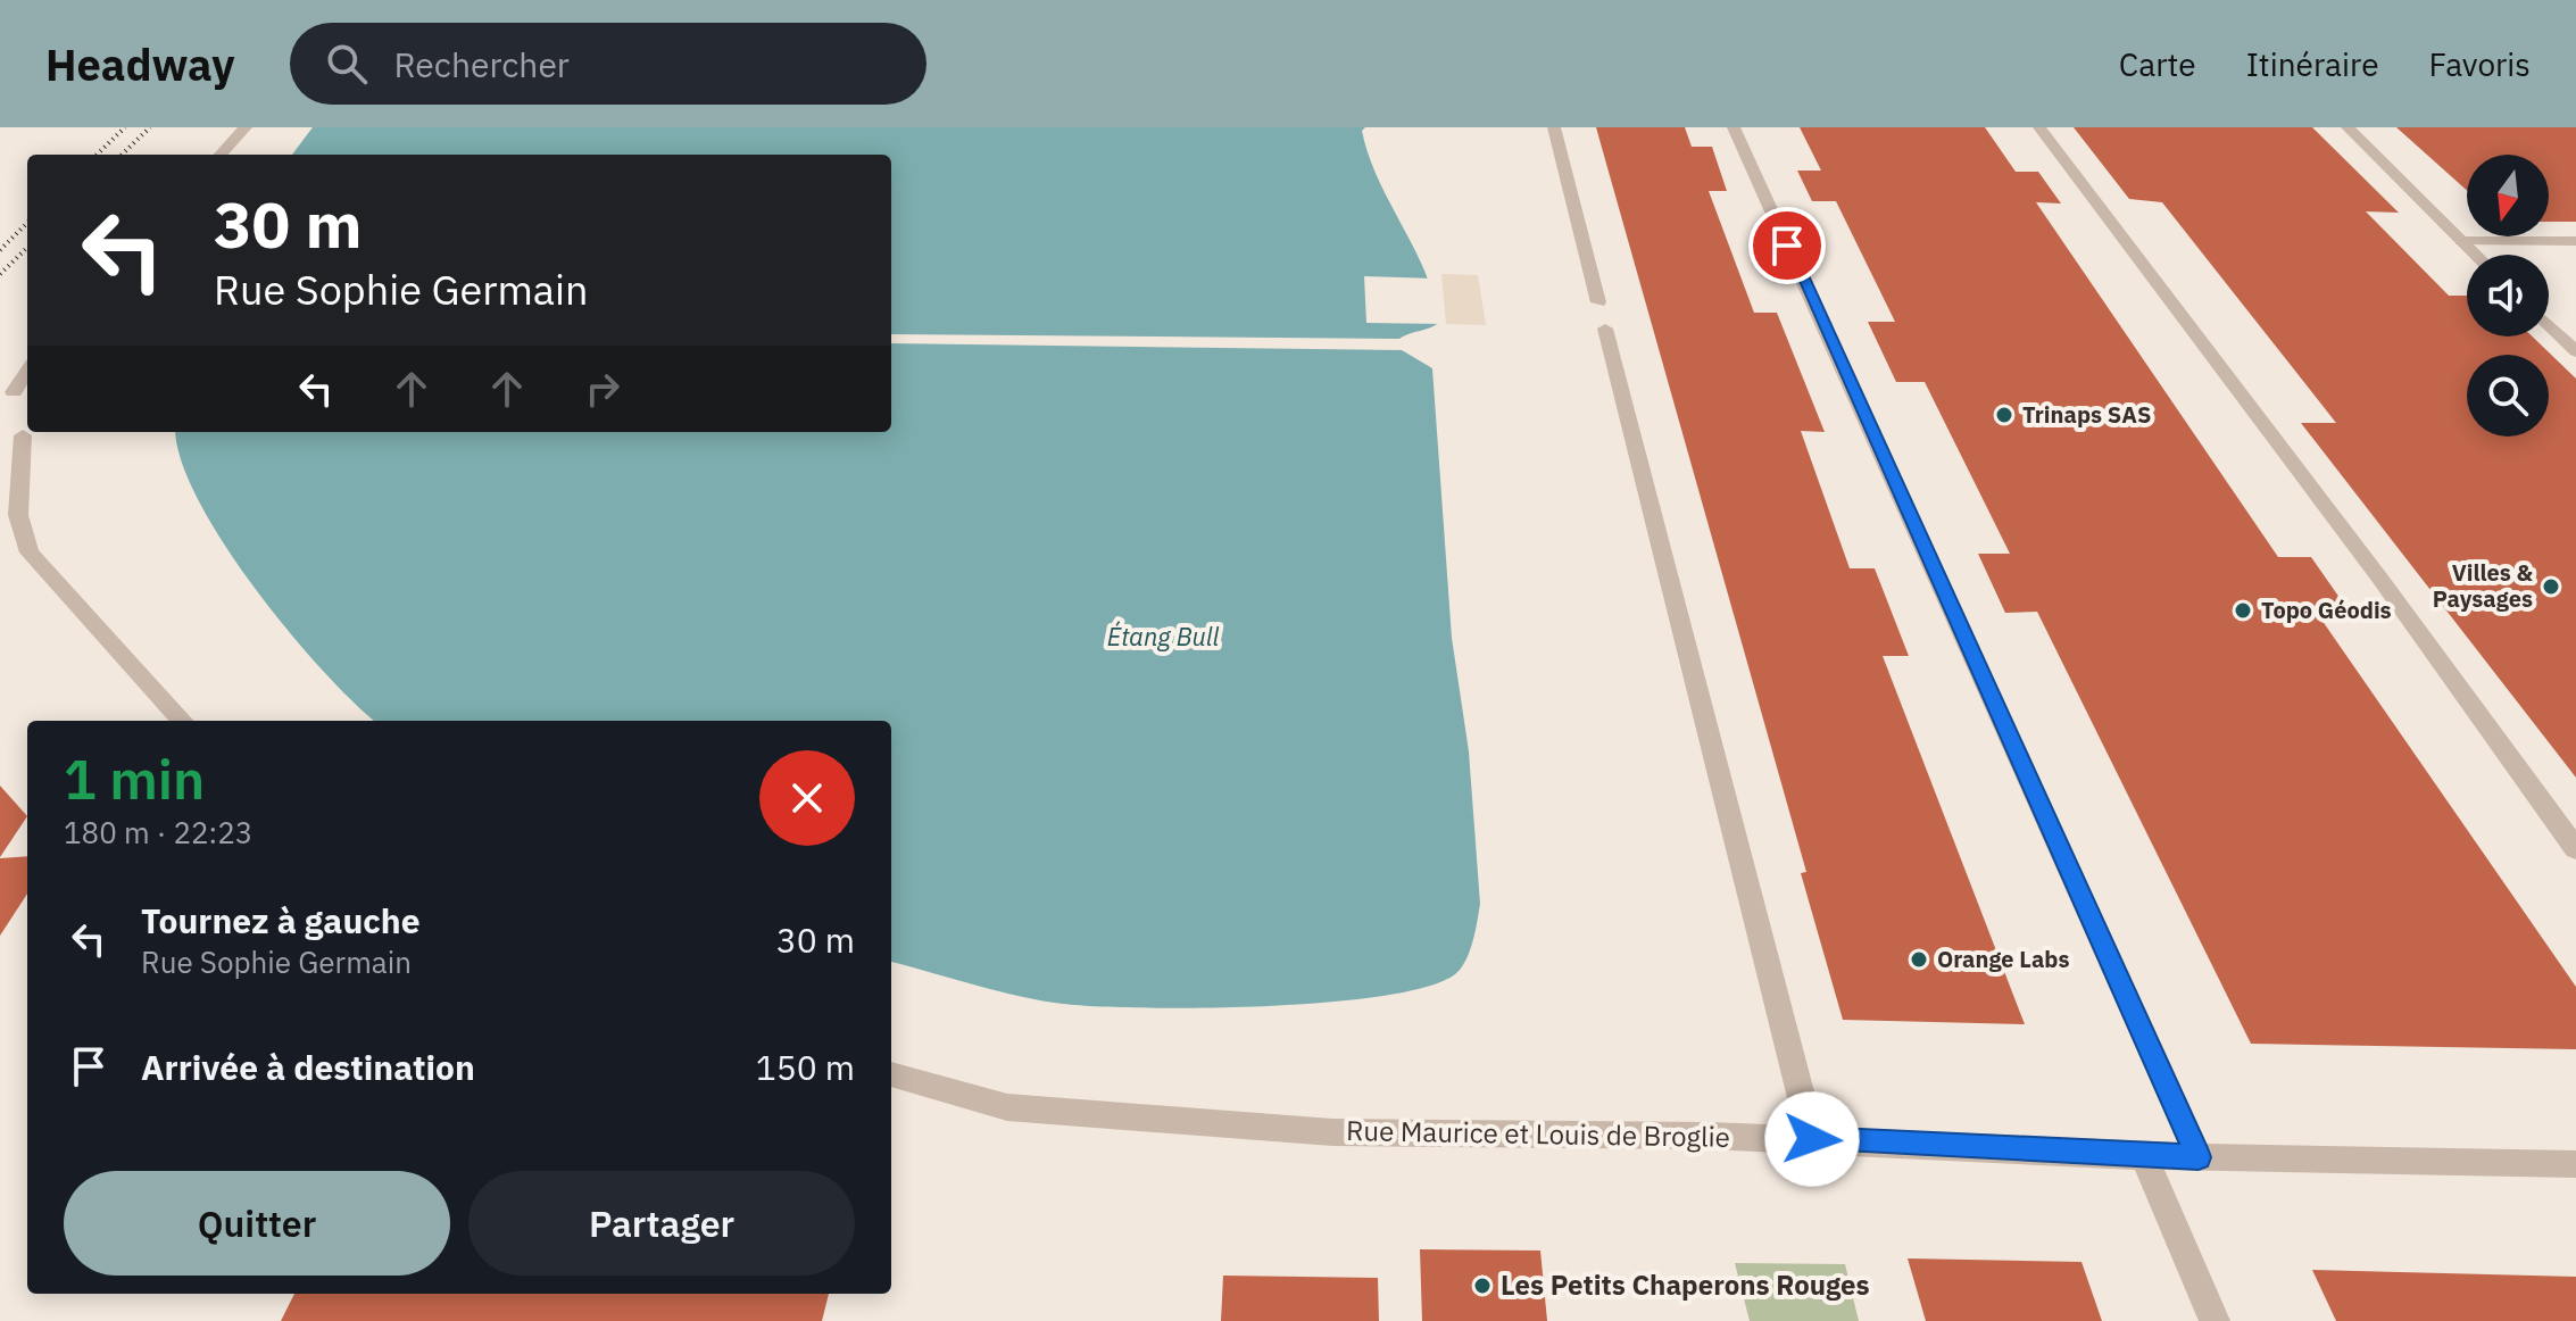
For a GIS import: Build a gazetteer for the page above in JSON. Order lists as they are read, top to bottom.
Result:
{
  "streets": {
    "street": ["Rue Maurice et Louis de Broglie"]
  },
  "water": ["Étang Bull"],
  "places": [
    "Trinaps SAS",
    "Villes & Paysages",
    "Topo Géodis",
    "Orange Labs",
    "Les Petits Chaperons Rouges"
  ],
  "north": "bottom",
  "page": {
    "header": "Headway",
    "search": "Rechercher",
    "nav": ["Carte", "Itinéraire", "Favoris"],
    "turn": ["30 m", "Rue Sophie Germain"],
    "heading": ["1 min", "180 m · 22:23"],
    "list": [
      {
        "name": "Tournez à gauche",
        "note": "Rue Sophie Germain",
        "value": "30 m"
      },
      {
        "name": "Arrivée à destination",
        "value": "150 m"
      }
    ],
    "buttons": ["Quitter", "Partager"]
  }
}
